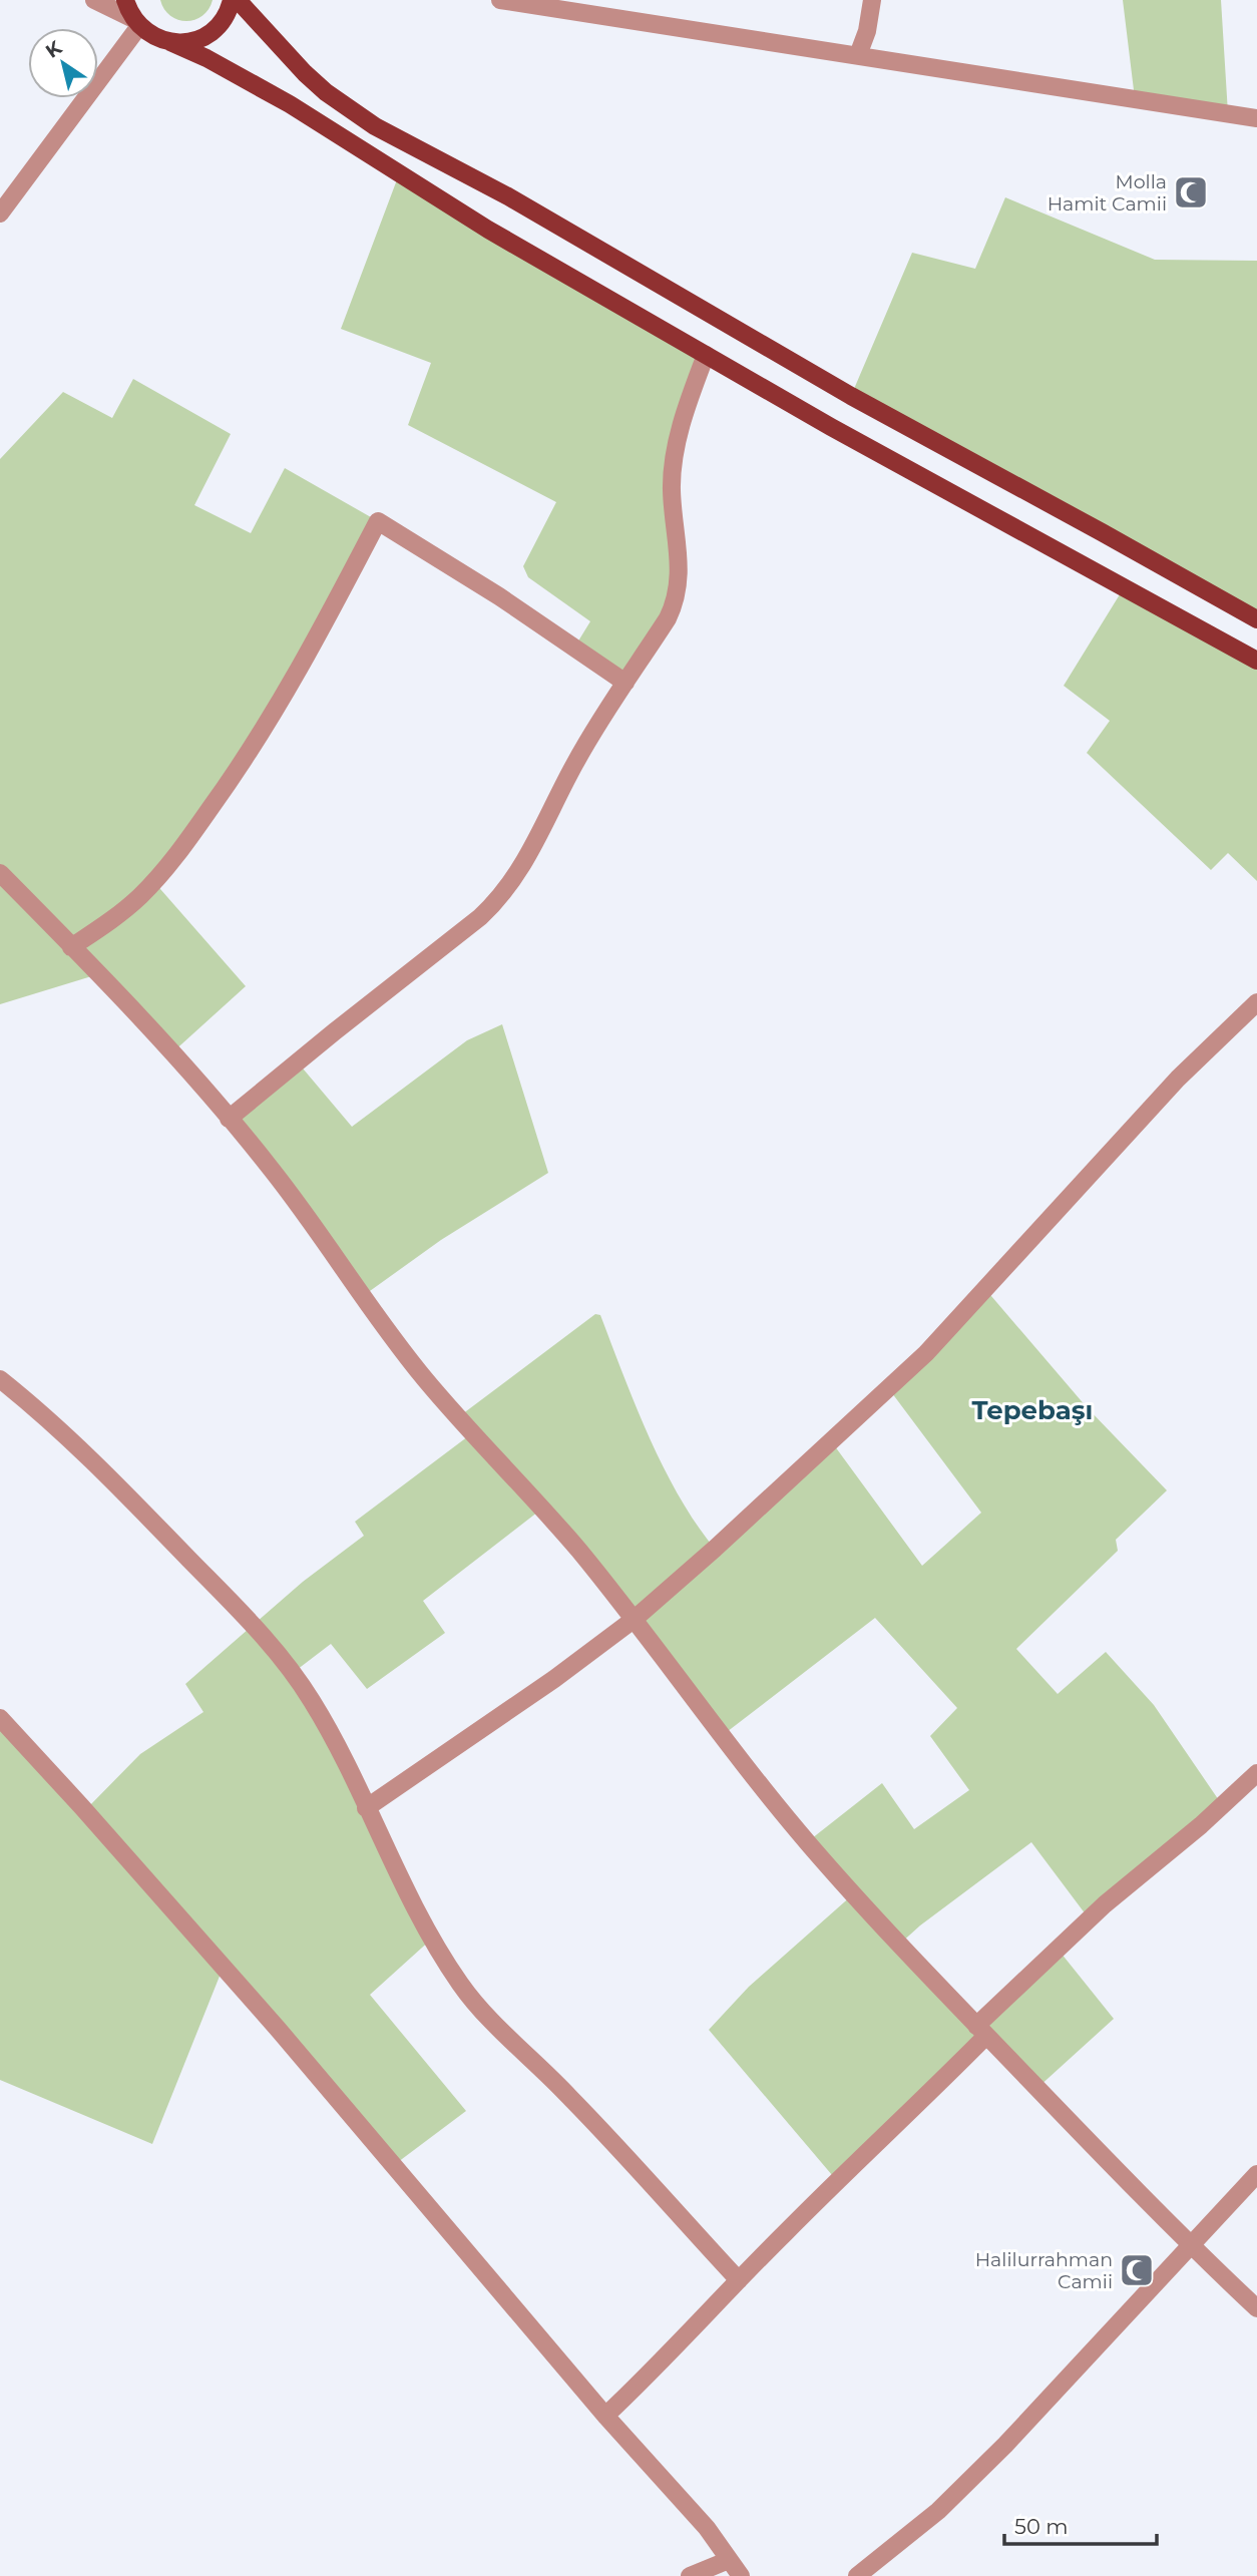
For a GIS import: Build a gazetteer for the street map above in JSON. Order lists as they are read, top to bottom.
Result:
{
  "districts": ["Tepebaşı"],
  "places": {
    "mosque": ["Molla Hamit Camii", "Halilurrahman Camii"]
  },
  "scale_bar": "50 m",
  "north": "top left"
}
